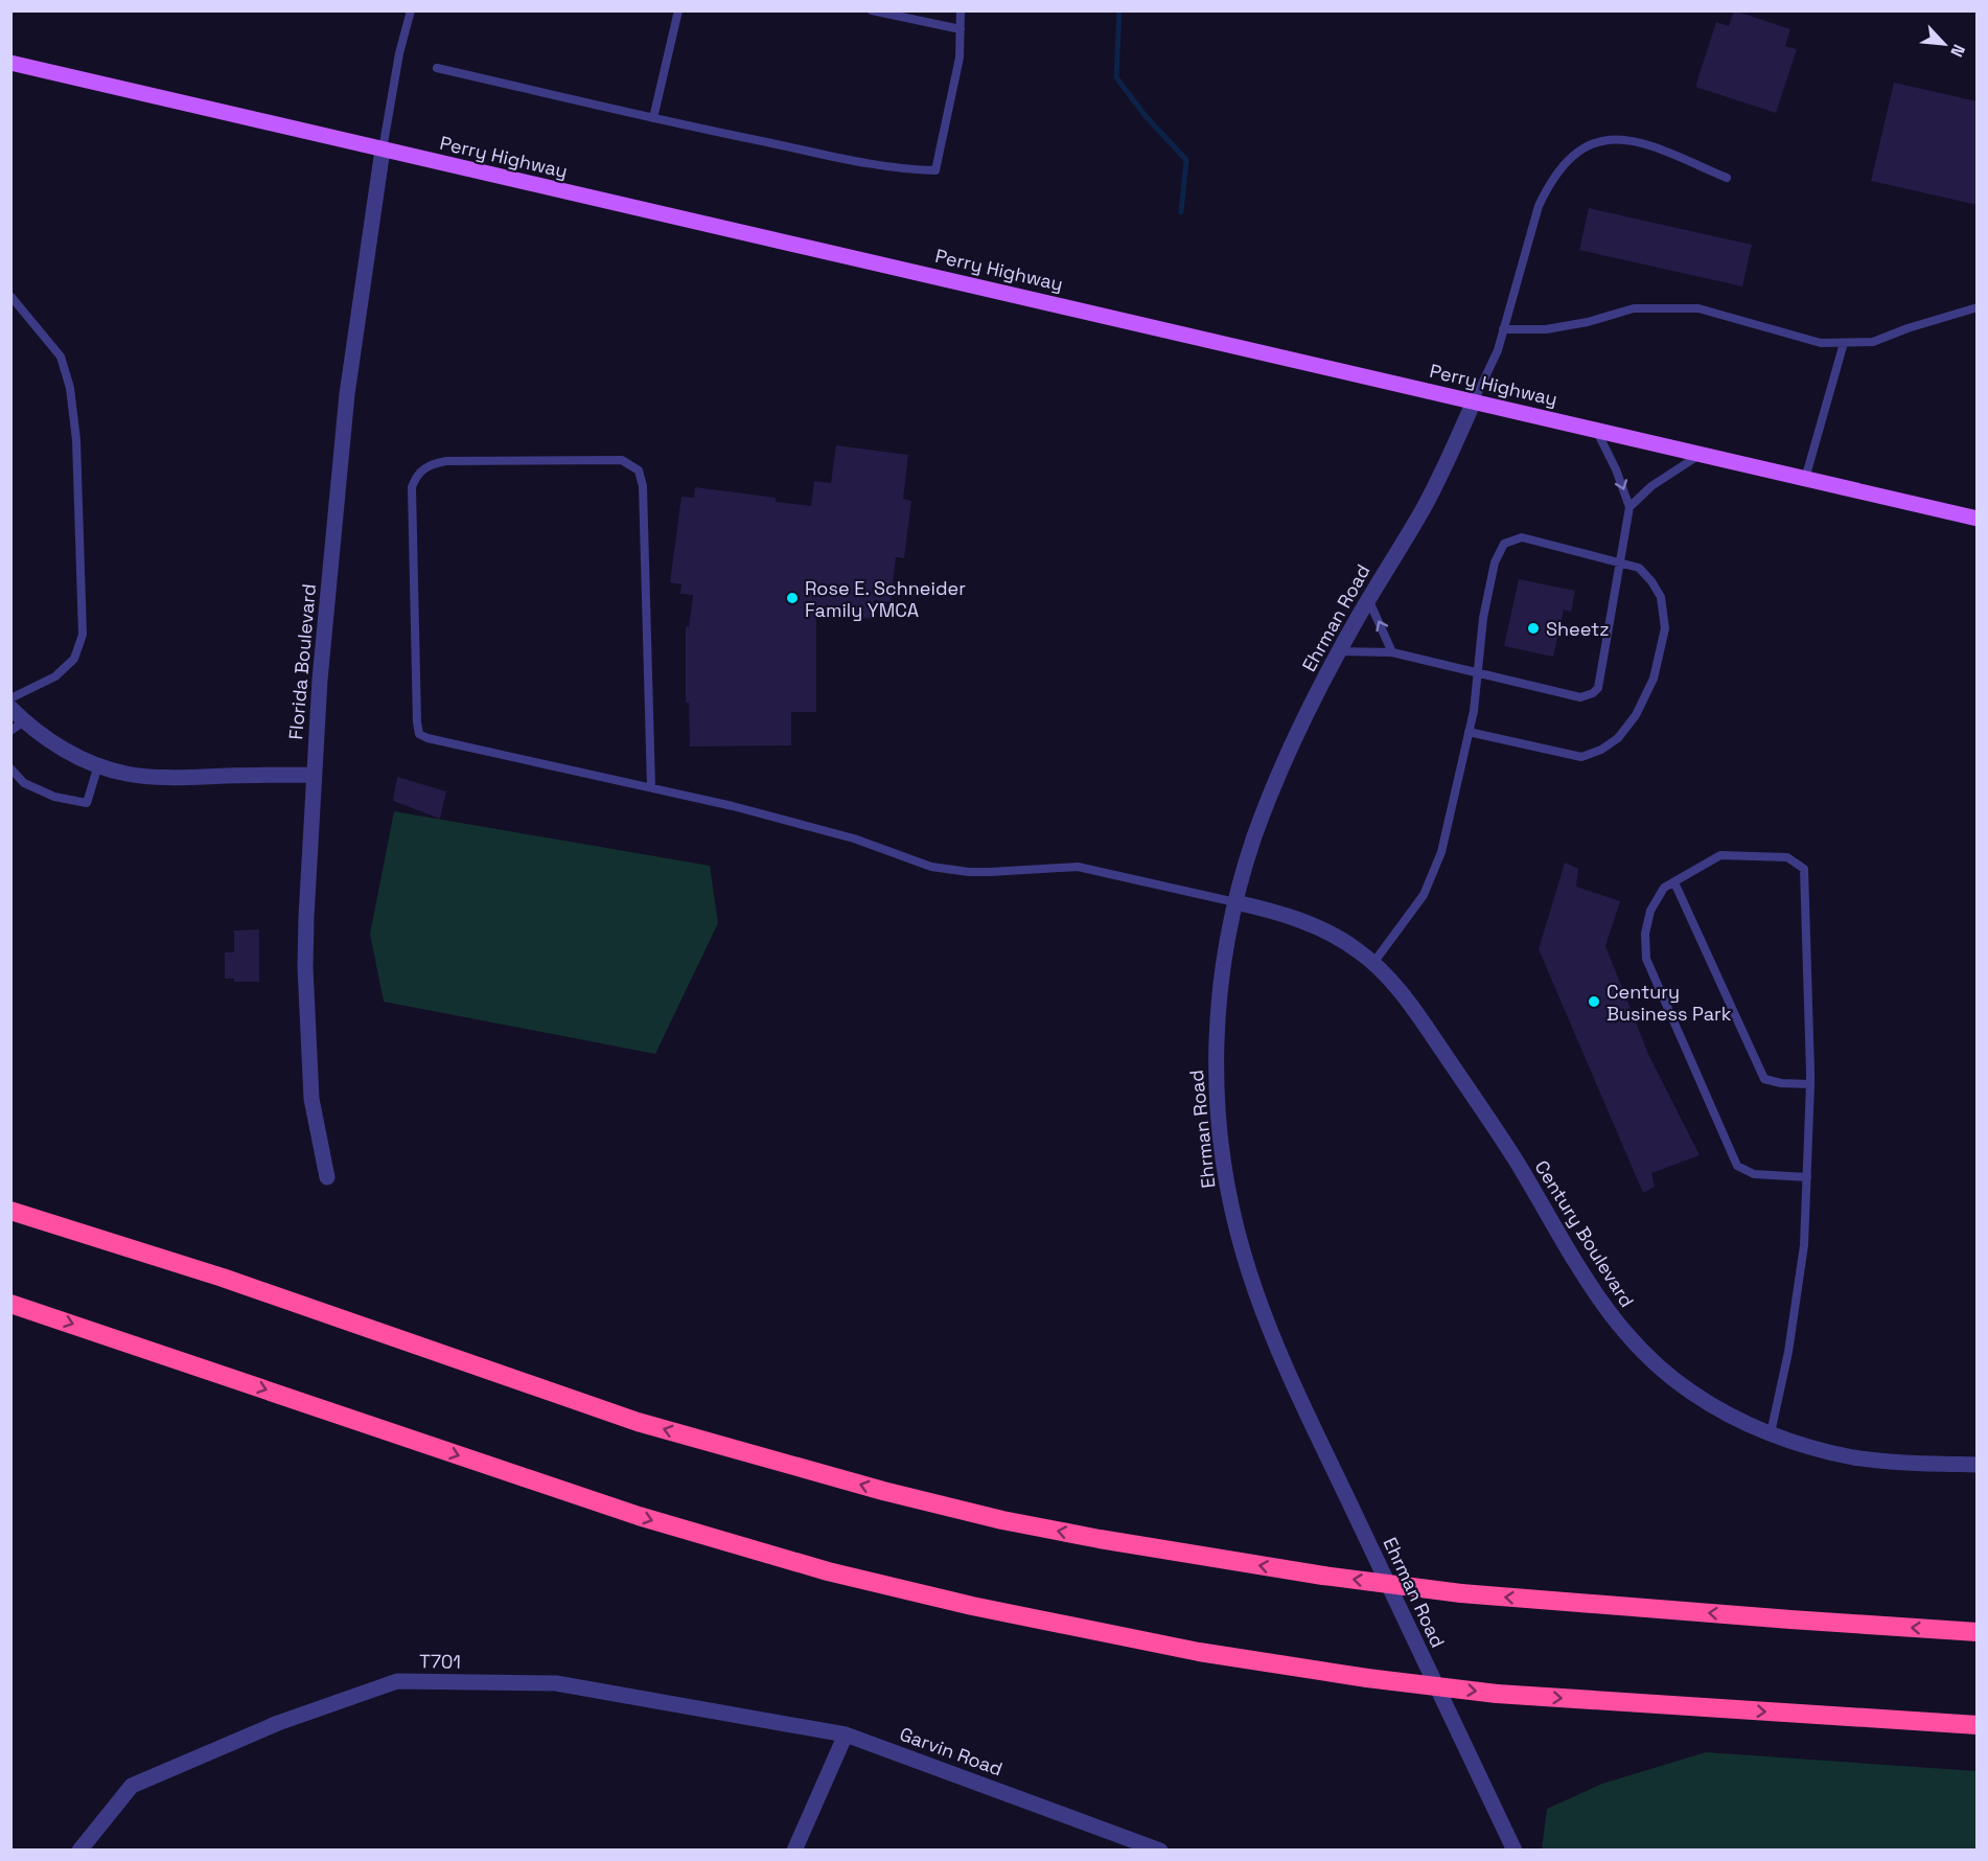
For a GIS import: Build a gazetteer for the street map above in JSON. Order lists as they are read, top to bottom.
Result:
{
  "streets": {
    "main road": ["Perry Highway"],
    "street": [
      "Ehrman Road",
      "Florida Boulevard",
      "Century Boulevard",
      "T701",
      "Garvin Road"
    ]
  },
  "crossings": [
    ["Perry Highway", "Ehrman Road"],
    ["Perry Highway", "Florida Boulevard"],
    ["Ehrman Road", "Century Boulevard"],
    ["T701", "Garvin Road"]
  ],
  "places": ["Rose E. Schneider Family YMCA", "Sheetz", "Century Business Park"],
  "north": "bottom right"
}
